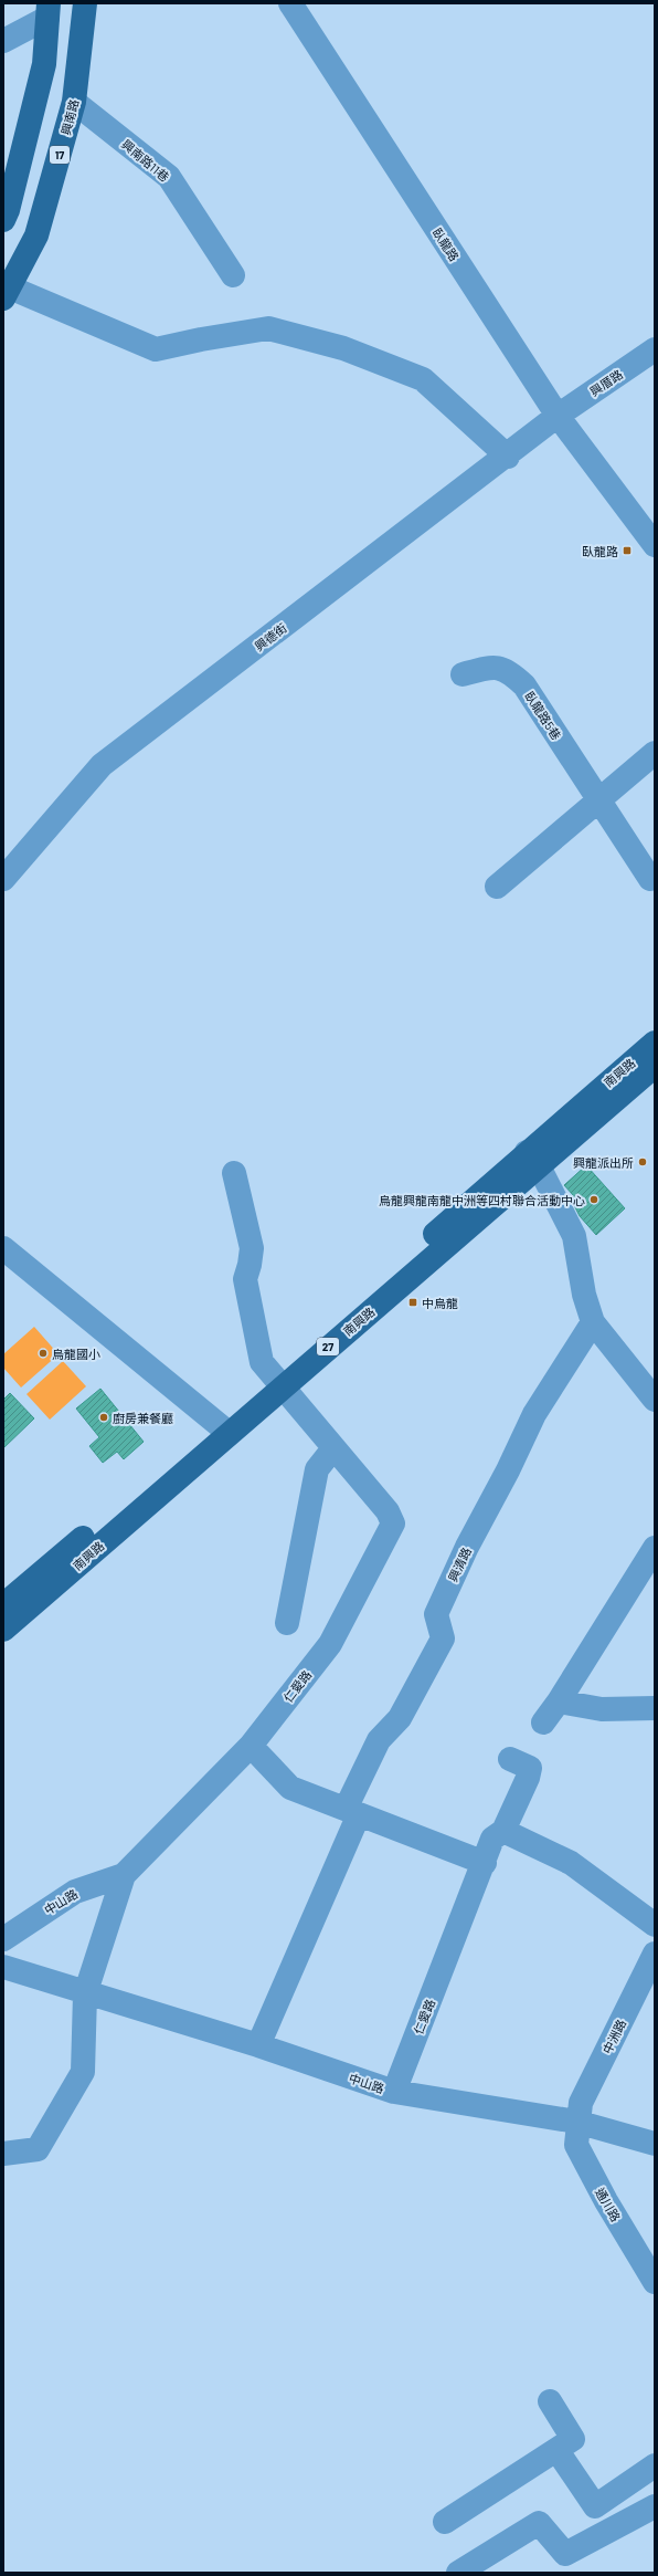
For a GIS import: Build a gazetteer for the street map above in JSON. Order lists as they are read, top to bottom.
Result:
{
  "streets": {
    "main road": [
      "興南路",
      "17",
      "南興路",
      "27"
    ],
    "street": [
      "興南路11巷",
      "臥龍路",
      "興厝路",
      "興德街",
      "臥龍路5巷",
      "興清路",
      "仁愛路",
      "中山路",
      "中洲路",
      "通川路"
    ]
  },
  "crossings": [
    ["興南路", "興南路11巷"],
    ["臥龍路", "興厝路"],
    ["臥龍路", "興德街"],
    ["興厝路", "興德街"],
    ["南興路", "仁愛路"],
    ["仁愛路", "中山路"],
    ["中山路", "中洲路"],
    ["中山路", "通川路"],
    ["中洲路", "通川路"]
  ],
  "places": {
    "transit": ["臥龍路", "中烏龍"],
    "other": [
      "興龍派出所",
      "烏龍興龍南龍中洲等四村聯合活動中心",
      "烏龍國小",
      "廚房兼餐廳"
    ]
  }
}
